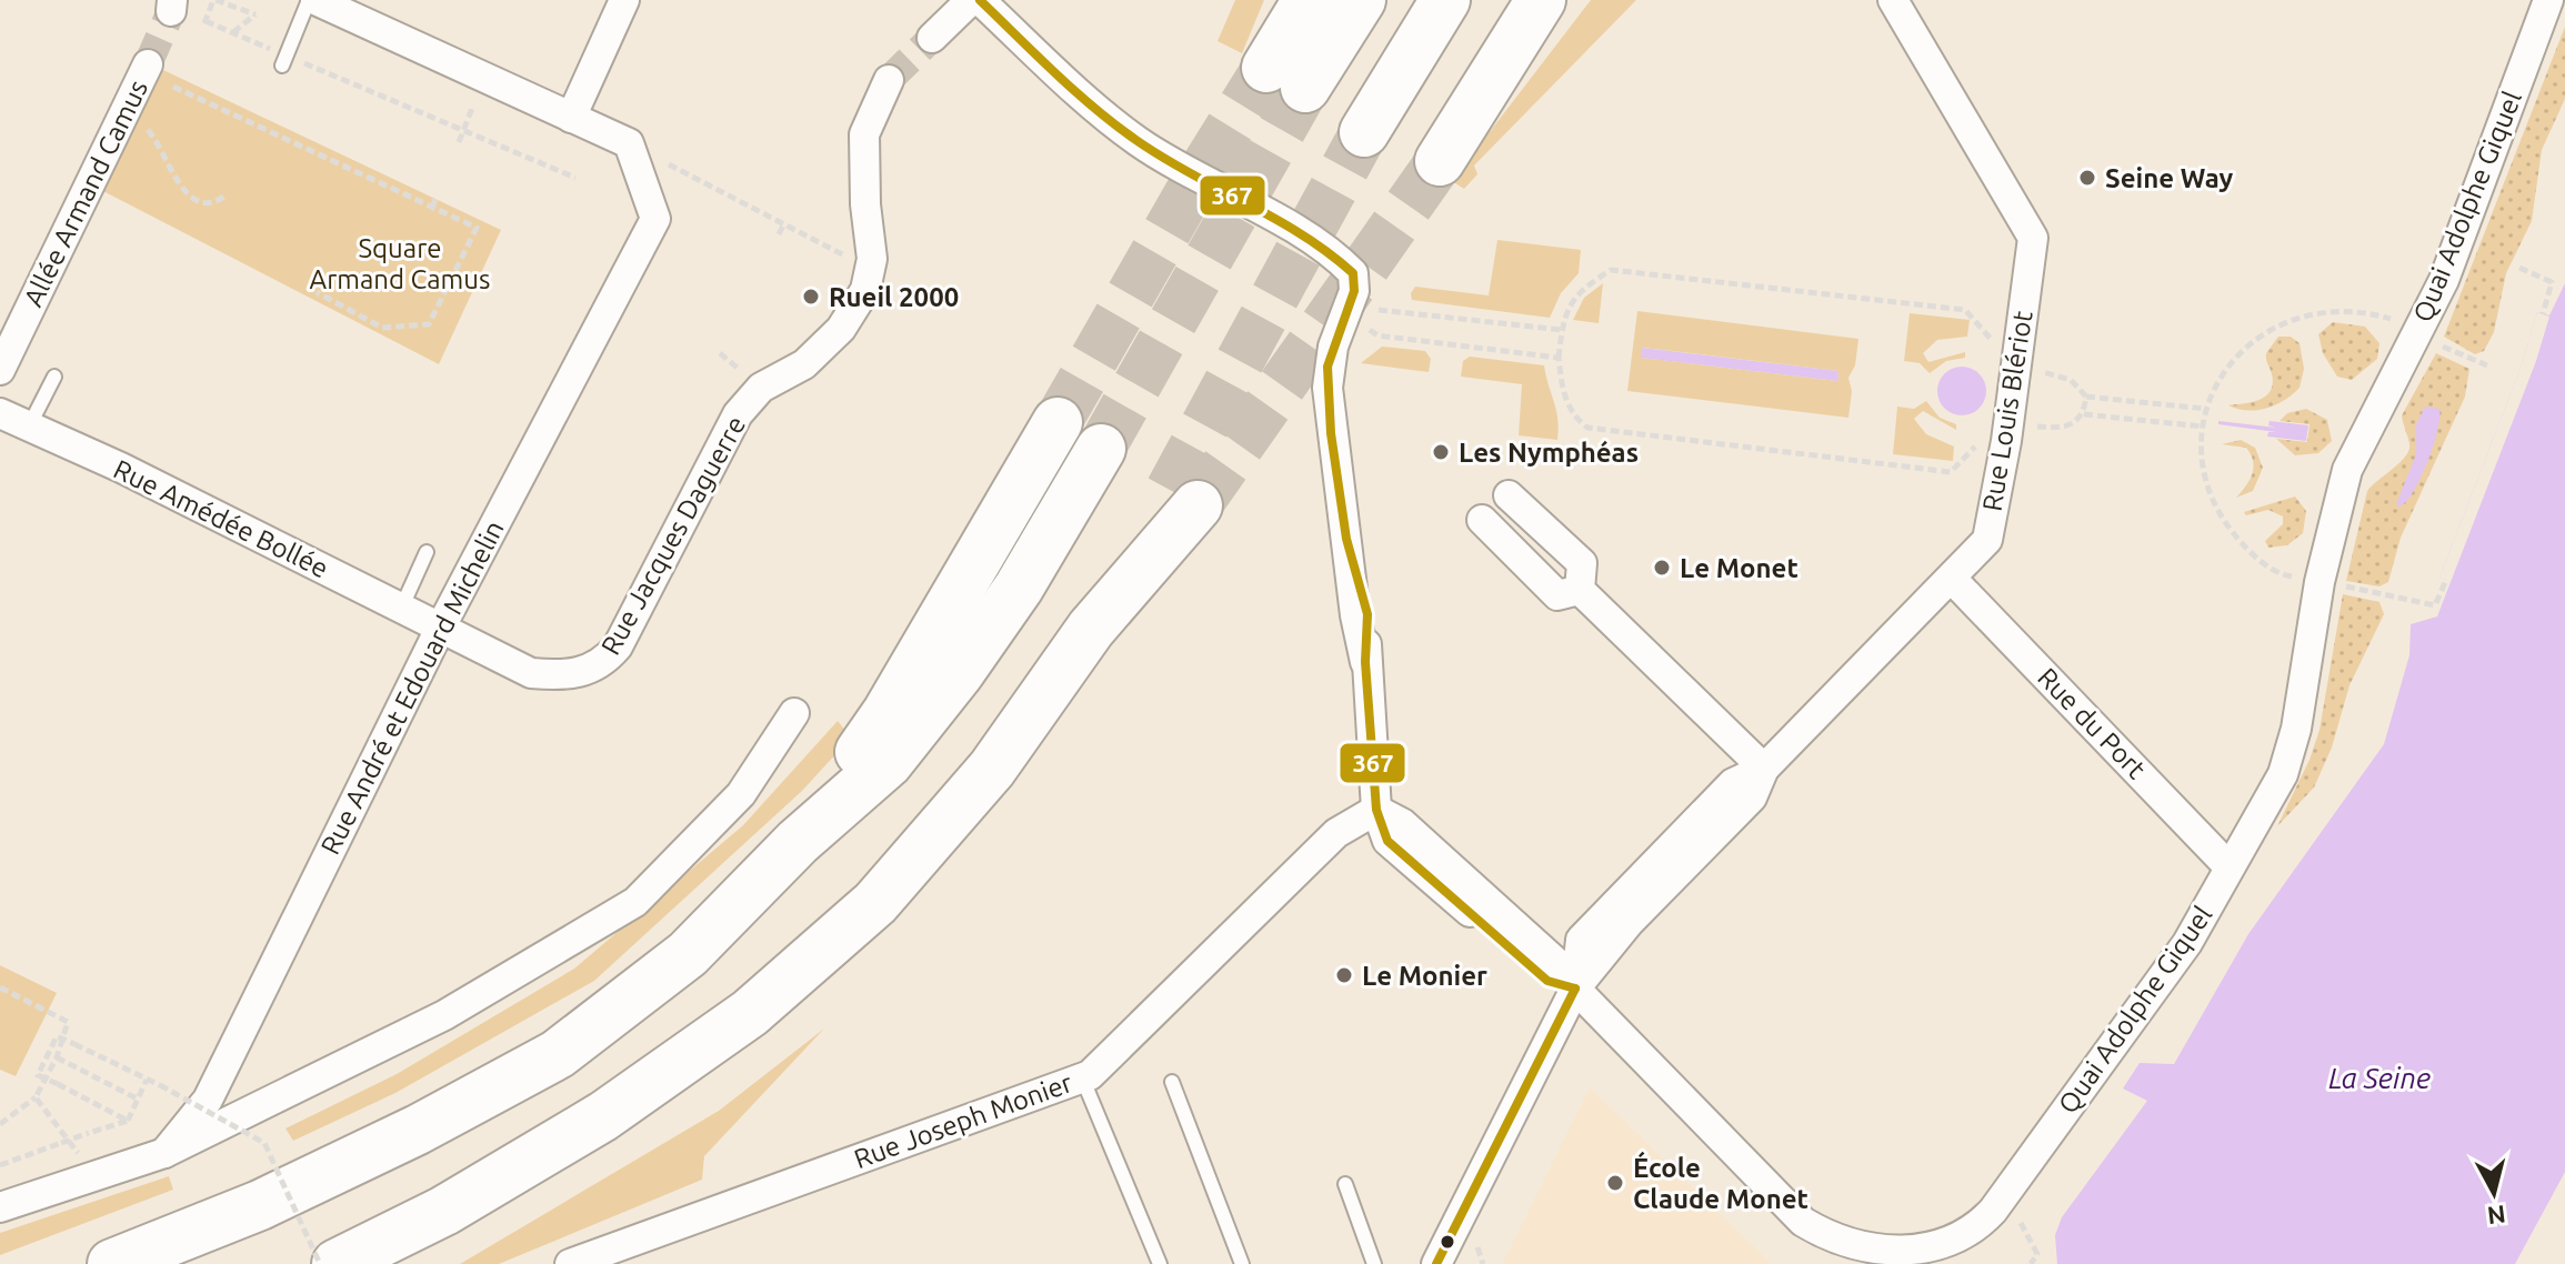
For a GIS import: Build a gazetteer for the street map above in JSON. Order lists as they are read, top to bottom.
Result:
{
  "streets": {
    "street": [
      "Allée Armand Camus",
      "Quai Adolphe Giquel",
      "Rue Louis Blériot",
      "Rue Amédée Bollée",
      "Rue Jacques Daguerre",
      "Rue André et Edouard Michelin",
      "Rue du Port",
      "Rue Joseph Monier"
    ]
  },
  "crossings": [
    ["Quai Adolphe Giquel", "Rue Louis Blériot"],
    ["Quai Adolphe Giquel", "Rue du Port"],
    ["Rue Louis Blériot", "Rue du Port"],
    ["Rue Amédée Bollée", "Rue Jacques Daguerre"],
    ["Rue Amédée Bollée", "Rue André et Edouard Michelin"],
    ["Rue Jacques Daguerre", "Rue André et Edouard Michelin"]
  ],
  "water": ["La Seine"],
  "parks": ["Square Armand Camus"],
  "places": [
    "Seine Way",
    "Rueil 2000",
    "Les Nymphéas",
    "Le Monet",
    "Le Monier",
    "École Claude Monet"
  ],
  "lines": ["transit line 367"],
  "north": "bottom"
}
